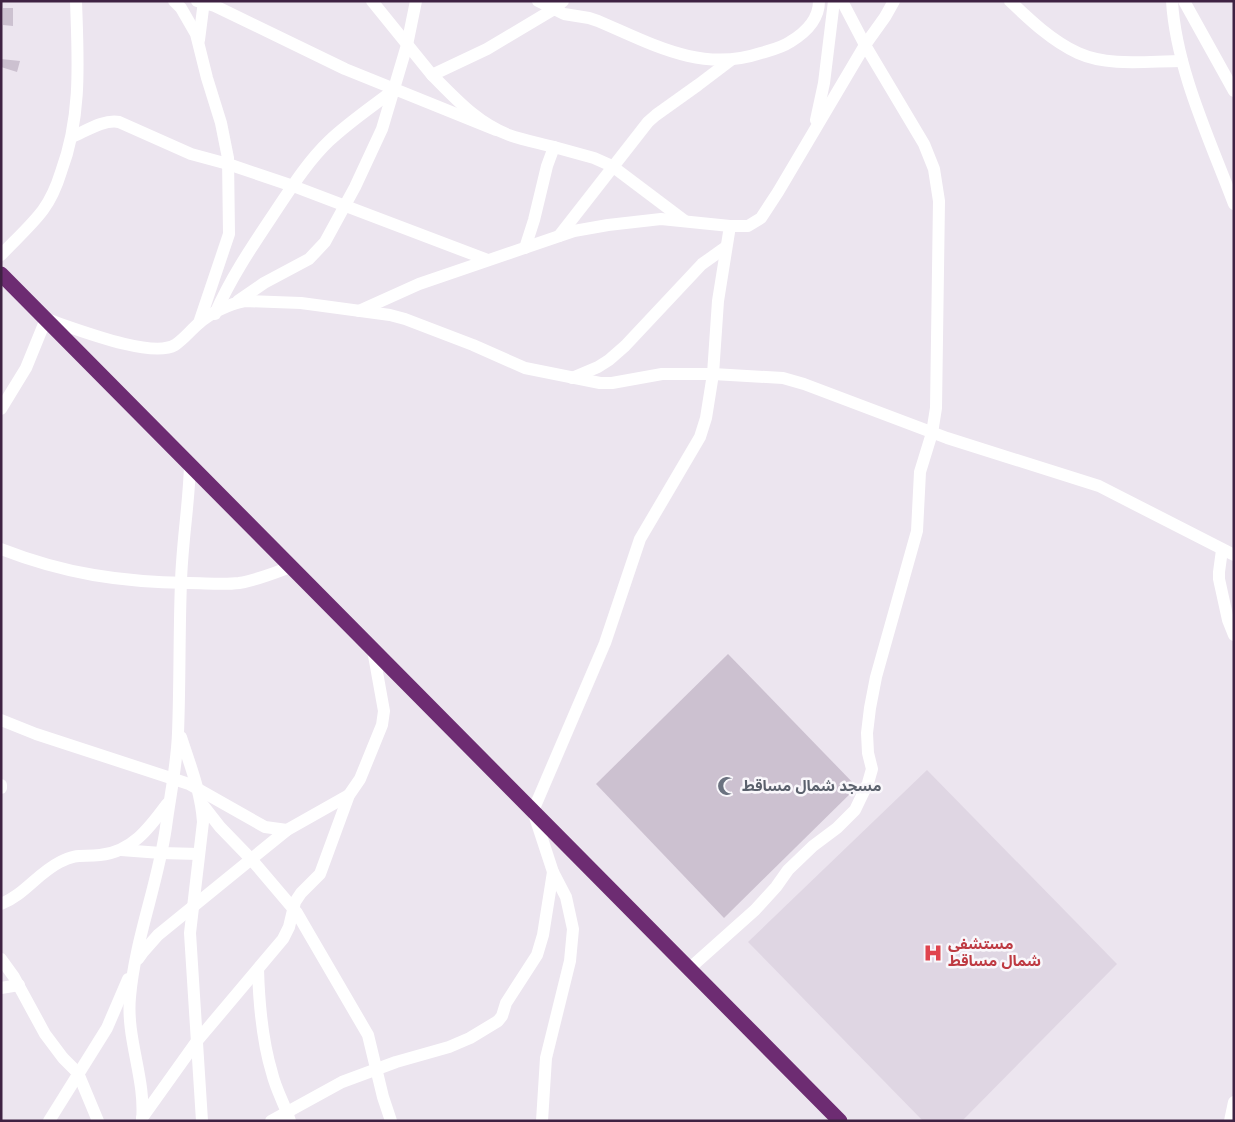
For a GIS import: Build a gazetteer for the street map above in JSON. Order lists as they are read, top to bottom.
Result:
{
  "places": {
    "mosque": ["مسجد شمال مساقط"],
    "hospital": ["مستشفى شمال مساقط"]
  }
}
